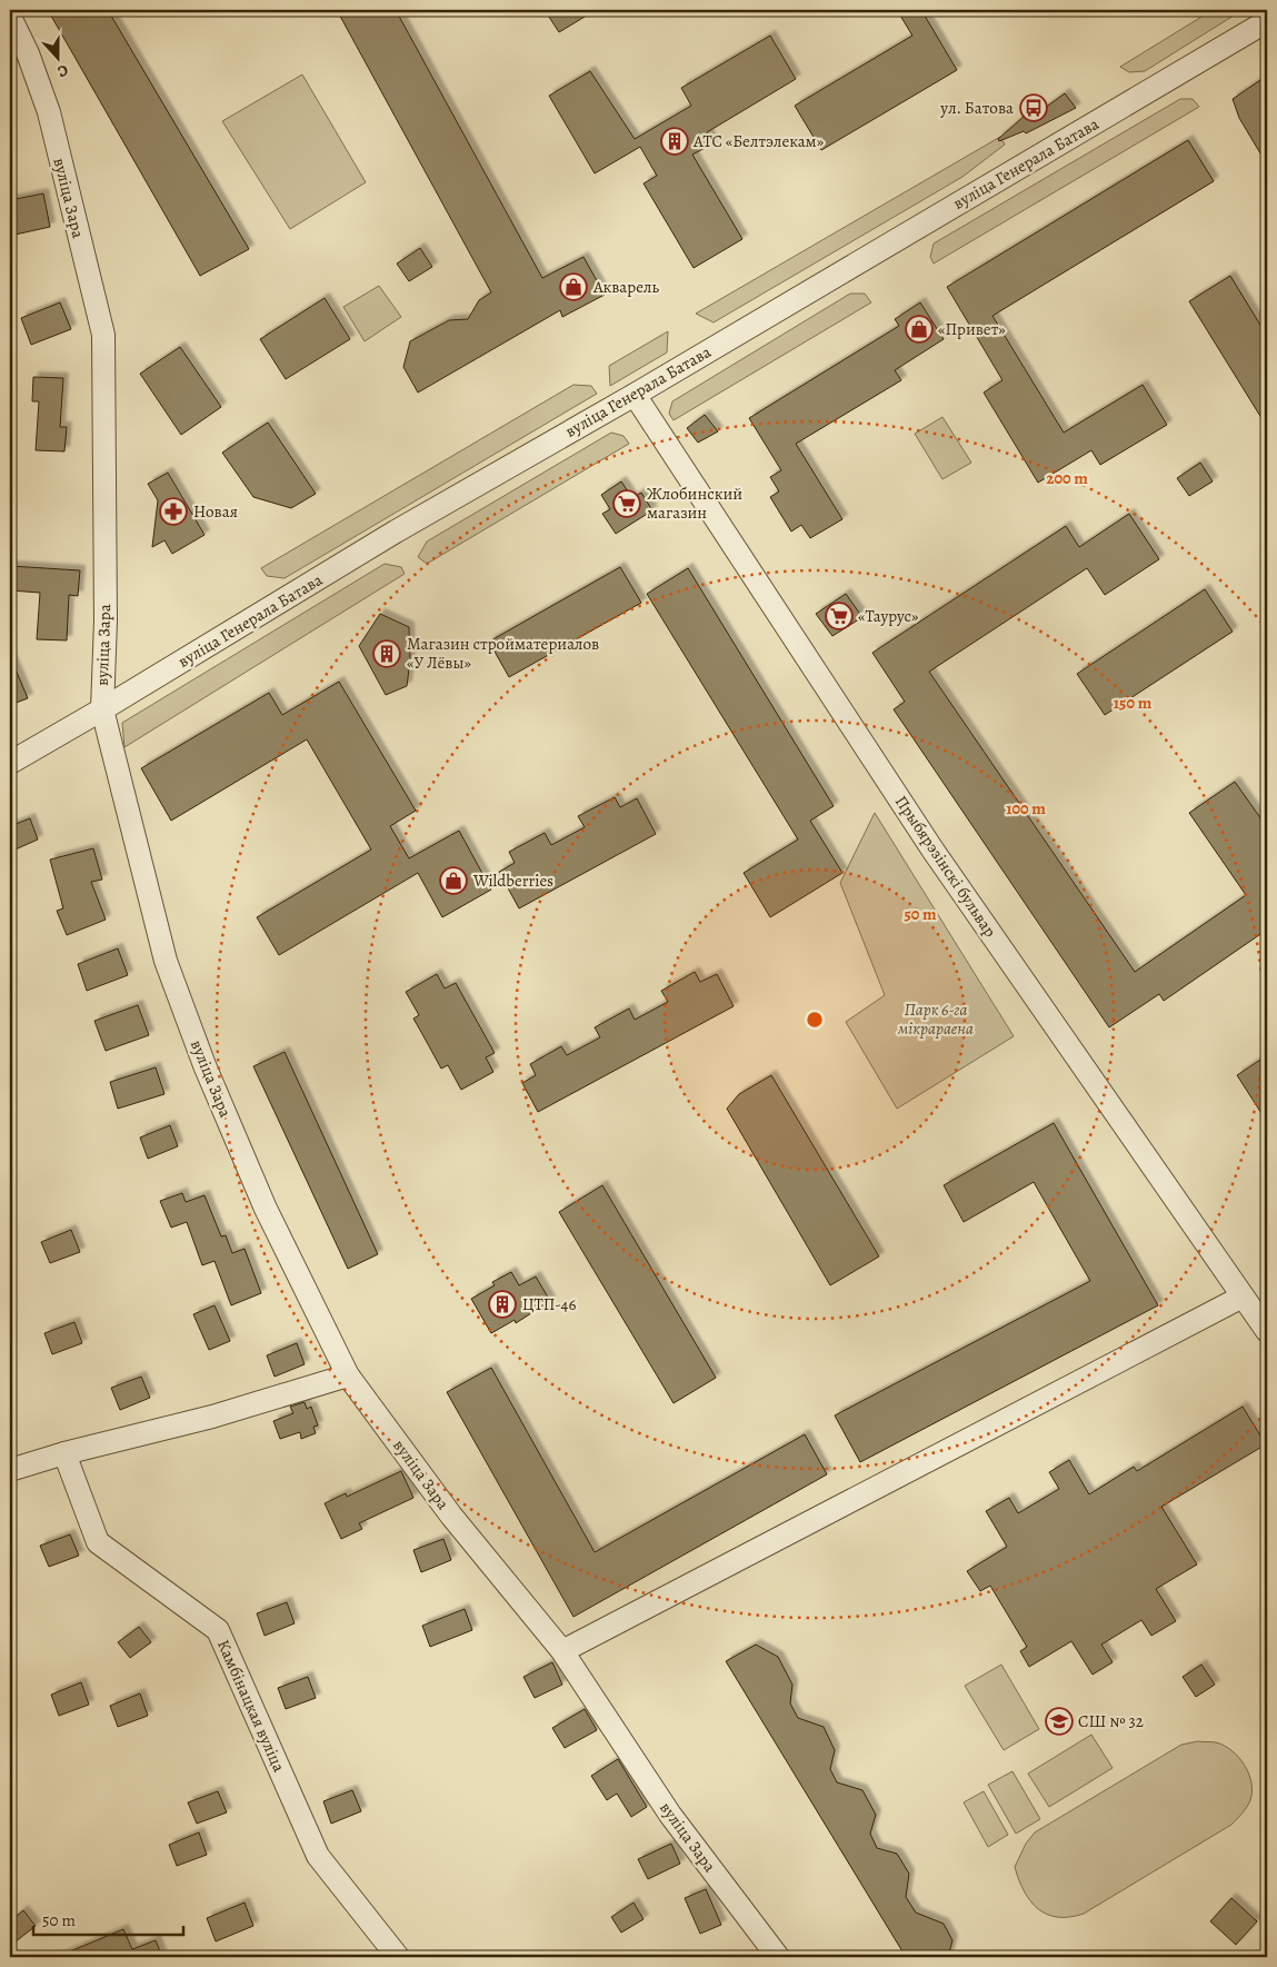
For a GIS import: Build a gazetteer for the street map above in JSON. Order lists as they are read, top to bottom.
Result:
{
  "streets": {
    "street": [
      "вуліца Генерала Батава",
      "вуліца Зара",
      "Прыбярэзінскі бульвар",
      "Камбінацкая вуліца"
    ]
  },
  "crossings": [
    ["вуліца Генерала Батава", "вуліца Зара"],
    ["вуліца Генерала Батава", "Прыбярэзінскі бульвар"]
  ],
  "parks": ["Парк 6-га мікрараена"],
  "places": {
    "bus stop": ["ул. Батова"],
    "building": ["АТС «Белтэлекам»", "Магазин стройматериалов «У Лёвы»", "ЦТП-46"],
    "shop": ["Акварель", "«Привет»", "Wildberries"],
    "supermarket": ["Жлобинский магазин", "«Таурус»"],
    "pharmacy": ["Новая"],
    "school or university": ["СШ № 32"]
  },
  "scale_bar": "50 m",
  "north": "bottom",
  "rings": [
    "200 m",
    "150 m",
    "100 m",
    "50 m"
  ]
}
